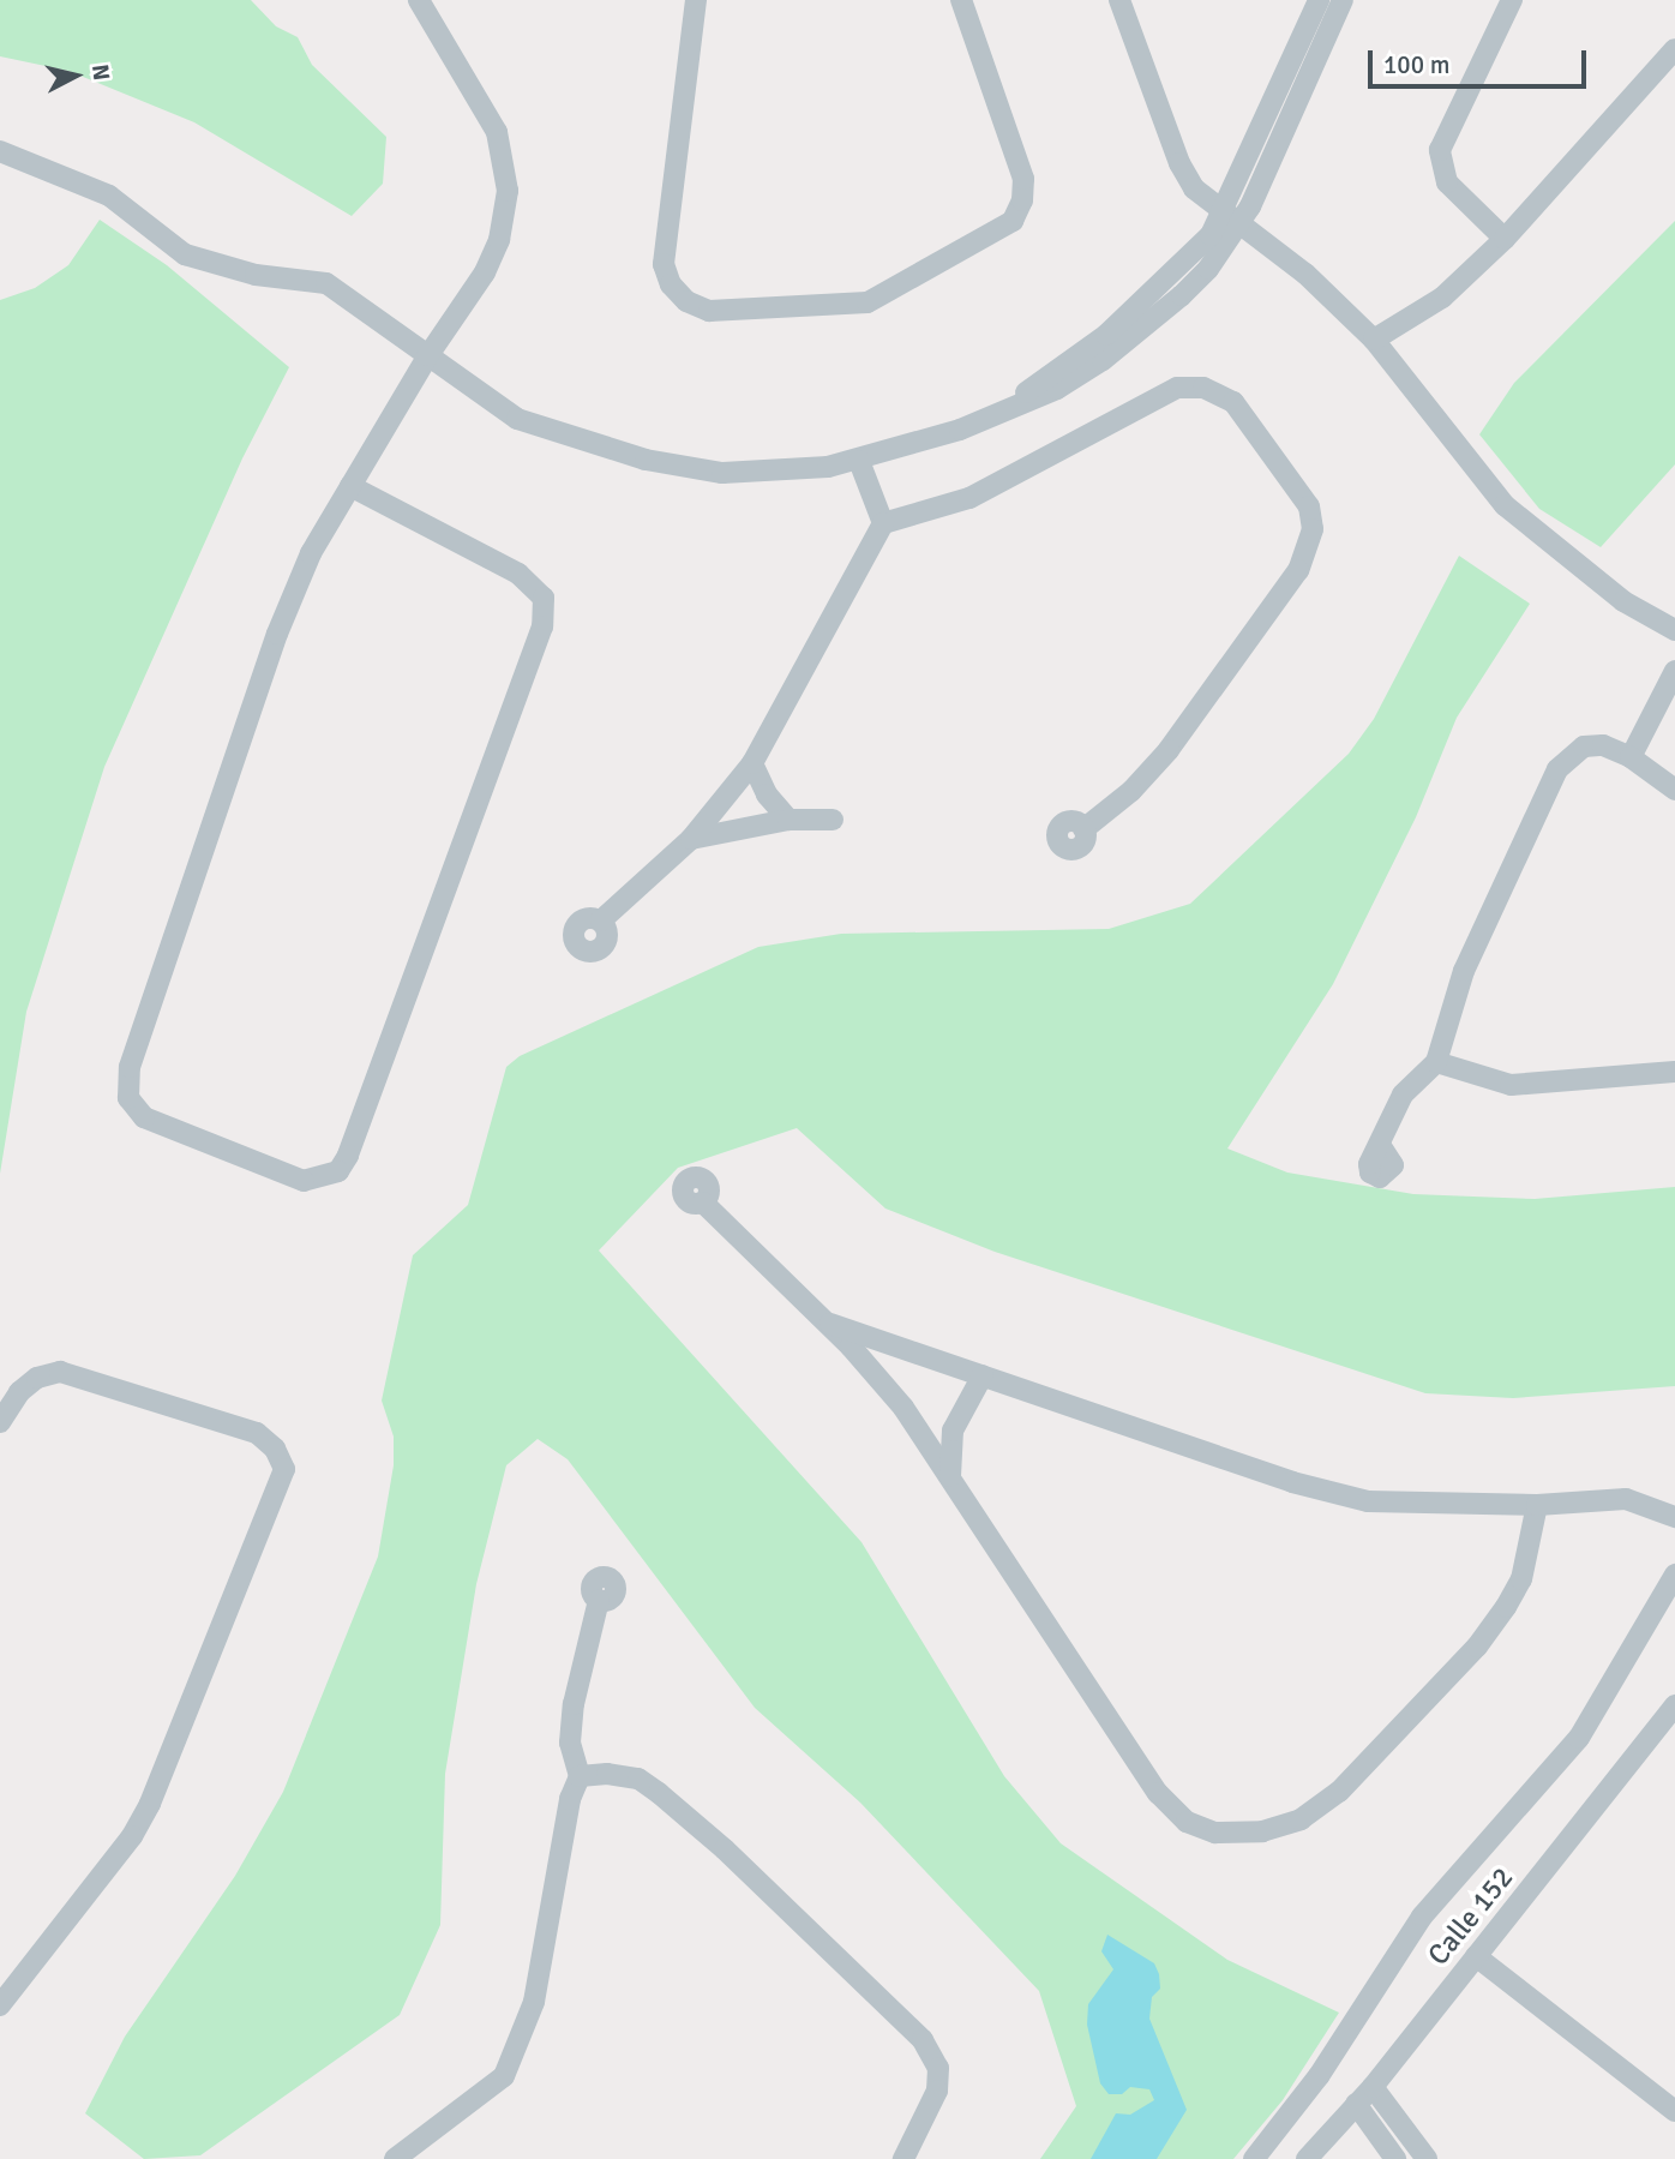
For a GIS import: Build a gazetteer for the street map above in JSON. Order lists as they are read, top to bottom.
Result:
{
  "streets": {
    "street": ["Calle 152"]
  },
  "scale_bar": "100 m",
  "north": "right"
}
